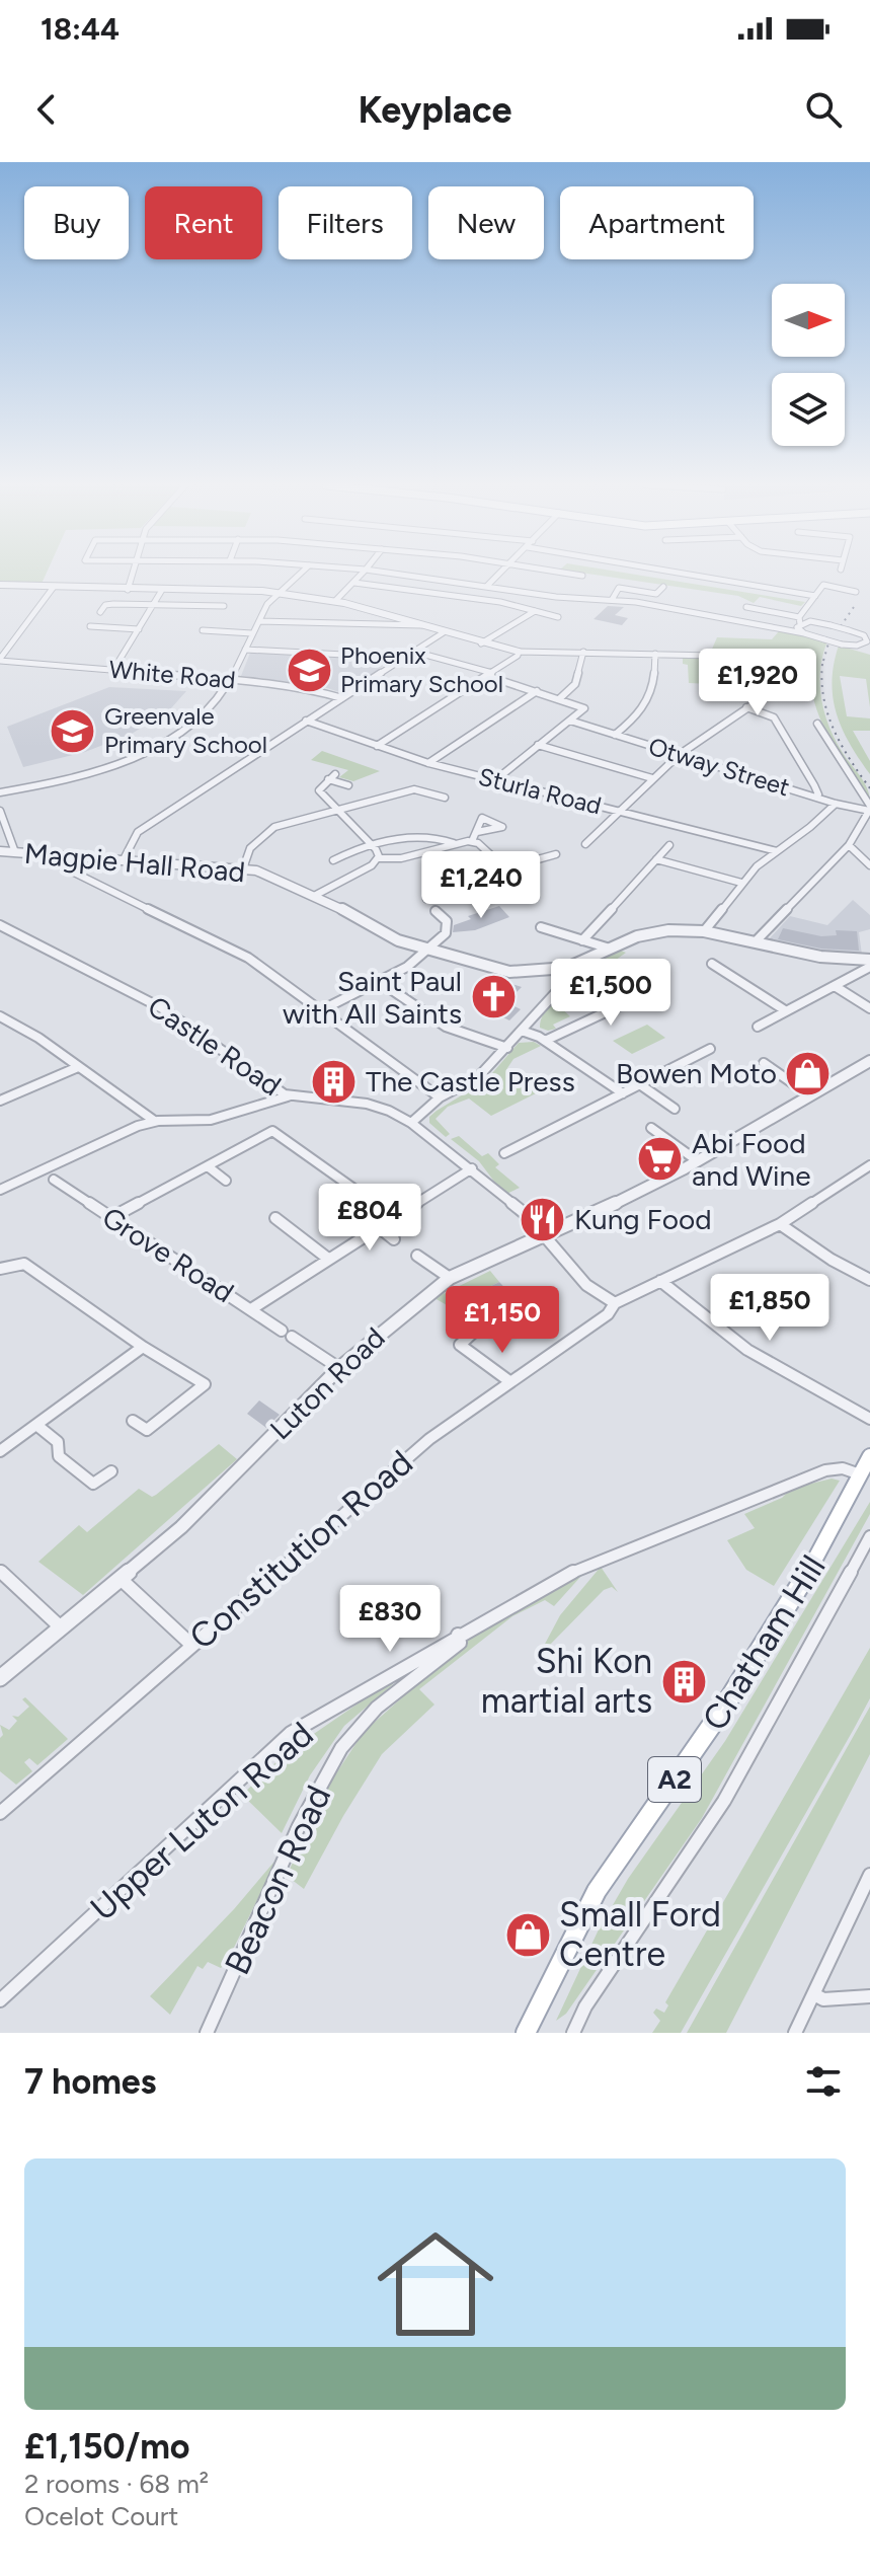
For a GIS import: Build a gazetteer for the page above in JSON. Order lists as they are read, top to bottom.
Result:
{
  "streets": {
    "main road": ["Chatham Hill", "A2"],
    "street": [
      "White Road",
      "Otway Street",
      "Sturla Road",
      "Magpie Hall Road",
      "Castle Road",
      "Grove Road",
      "Luton Road",
      "Constitution Road",
      "Upper Luton Road",
      "Beacon Road"
    ]
  },
  "crossings": [
    ["Castle Road", "Luton Road"],
    ["Castle Road", "Constitution Road"],
    ["Chatham Hill", "Upper Luton Road"],
    ["Upper Luton Road", "Beacon Road"]
  ],
  "places": {
    "school or university": ["Phoenix Primary School", "Greenvale Primary School"],
    "church": ["Saint Paul with All Saints"],
    "shop": ["Bowen Moto", "Small Ford Centre"],
    "building": ["The Castle Press", "Shi Kon martial arts"],
    "supermarket": ["Abi Food and Wine"],
    "restaurant": ["Kung Food"]
  },
  "north": "right",
  "page": {
    "status": "18:44",
    "header": "Keyplace",
    "chip": [
      "Buy",
      "Rent",
      "Filters",
      "New",
      "Apartment"
    ],
    "price": [
      "£1,920",
      "£1,240",
      "£1,500",
      "£804",
      "£1,850",
      "£1,150",
      "£830"
    ],
    "heading": "7 homes",
    "list": [
      {
        "name": "£1,150/mo",
        "note": "2 rooms · 68 m² · Ocelot Court"
      }
    ]
  }
}
